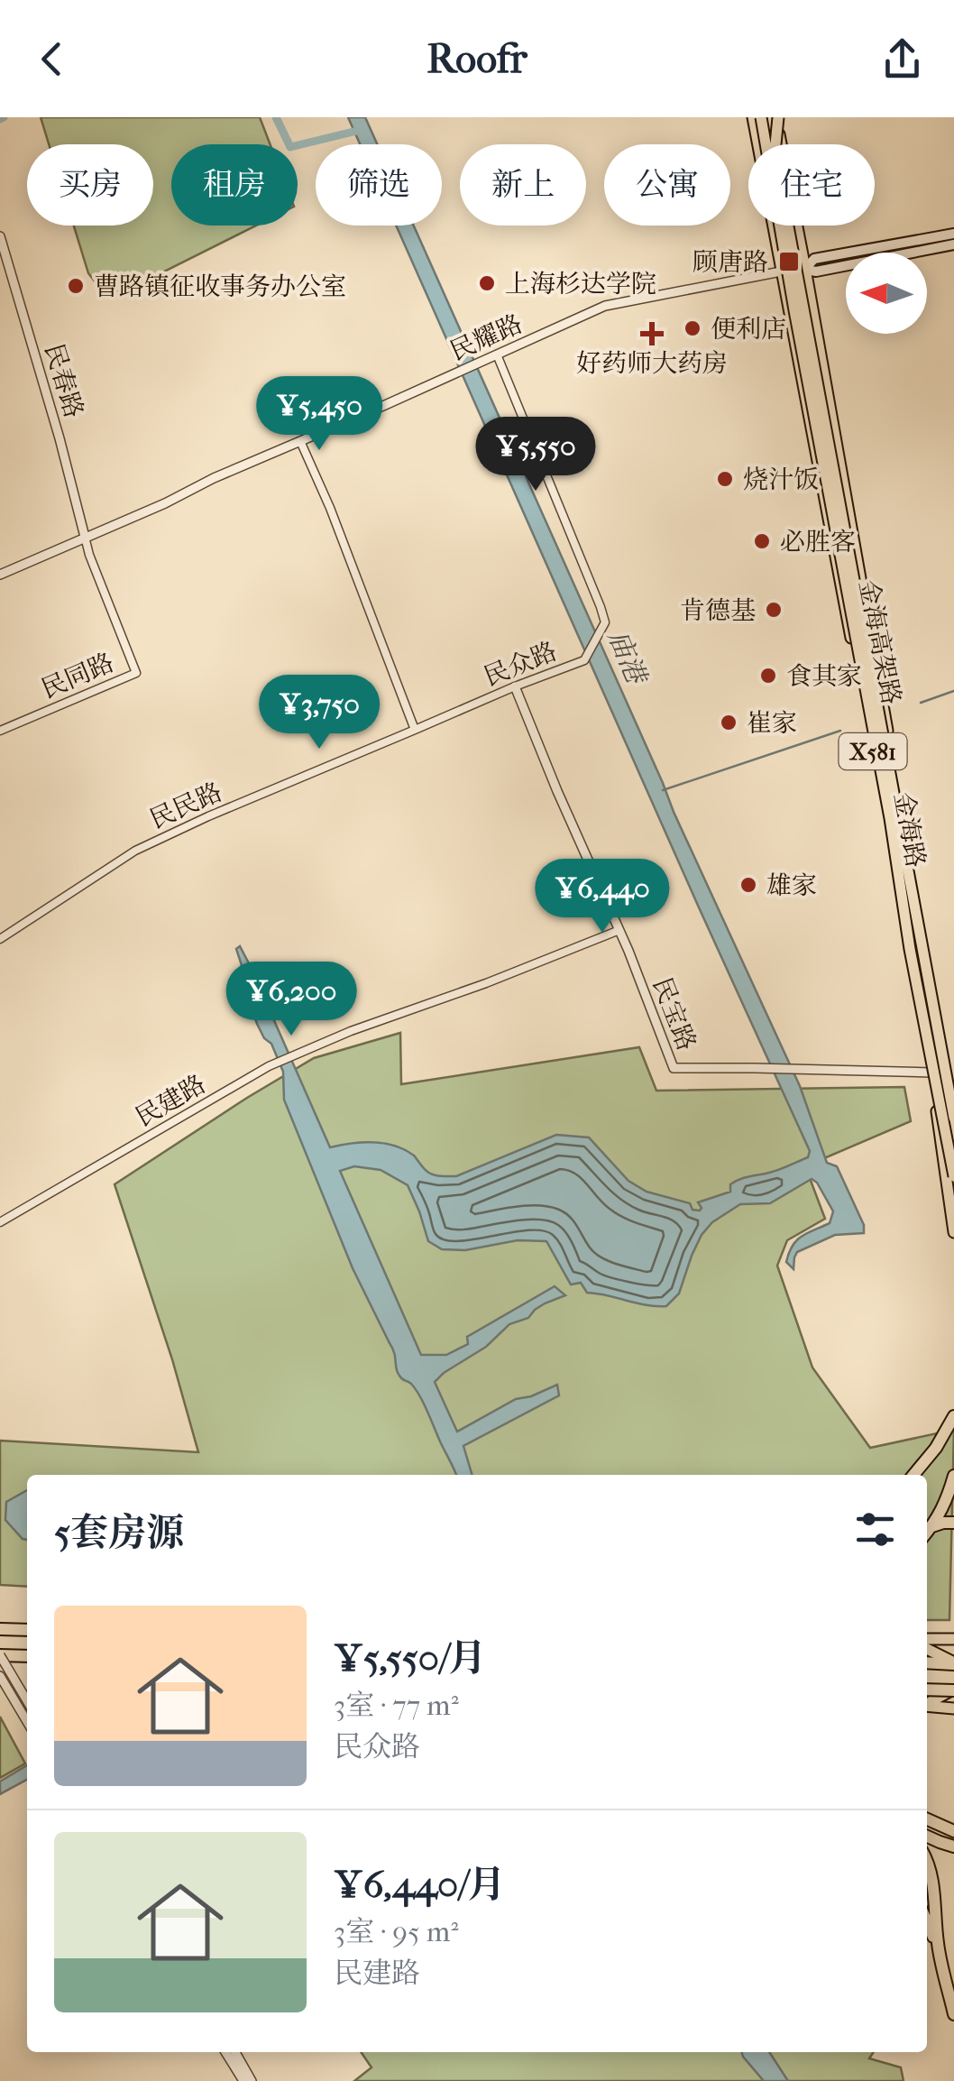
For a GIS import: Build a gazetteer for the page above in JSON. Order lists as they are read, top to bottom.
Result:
{
  "streets": {
    "main road": [
      "民耀路",
      "金海高架路",
      "X581",
      "金海路"
    ],
    "street": [
      "民春路",
      "民众路",
      "民同路",
      "民民路",
      "民宝路",
      "民建路"
    ]
  },
  "crossings": [
    ["民耀路", "民春路"],
    ["民耀路", "民众路"],
    ["民耀路", "民同路"],
    ["民耀路", "金海路"],
    ["民春路", "民同路"],
    ["民众路", "民民路"],
    ["民众路", "民宝路"],
    ["金海路", "民宝路"],
    ["民宝路", "民建路"]
  ],
  "water": ["庙港"],
  "places": {
    "transit": ["顾唐路"],
    "other": [
      "上海杉达学院",
      "曹路镇征收事务办公室",
      "便利店",
      "烧汁饭",
      "必胜客",
      "肯德基",
      "食其家",
      "崔家",
      "雄家"
    ],
    "health": ["好药师大药房"]
  },
  "north": "left",
  "page": {
    "header": "Roofr",
    "chip": [
      "买房",
      "租房",
      "筛选",
      "新上",
      "公寓",
      "住宅"
    ],
    "price": [
      "¥5,450",
      "¥5,550",
      "¥3,750",
      "¥6,440",
      "¥6,200"
    ],
    "heading": "5套房源",
    "list": [
      {
        "name": "¥5,550/月",
        "note": "3室 · 77 m² · 民众路"
      },
      {
        "name": "¥6,440/月",
        "note": "3室 · 95 m² · 民建路"
      }
    ]
  }
}
